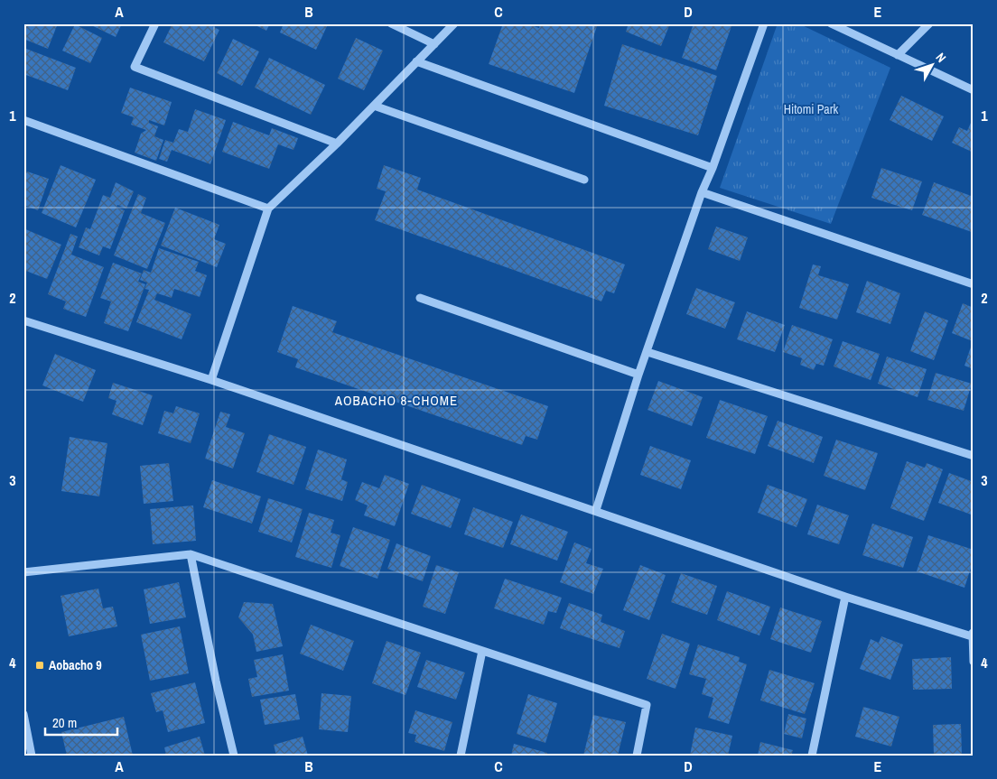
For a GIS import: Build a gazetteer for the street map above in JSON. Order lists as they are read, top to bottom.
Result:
{
  "districts": ["AOBACHO 8-CHOME"],
  "parks": ["Hitomi Park"],
  "places": {
    "transit": ["Aobacho 9"]
  },
  "scale_bar": "20 m",
  "north": "top right",
  "grid": {
    "columns": [
      "A",
      "B",
      "C",
      "D",
      "E"
    ],
    "rows": [
      "1",
      "2",
      "3",
      "4"
    ]
  }
}
